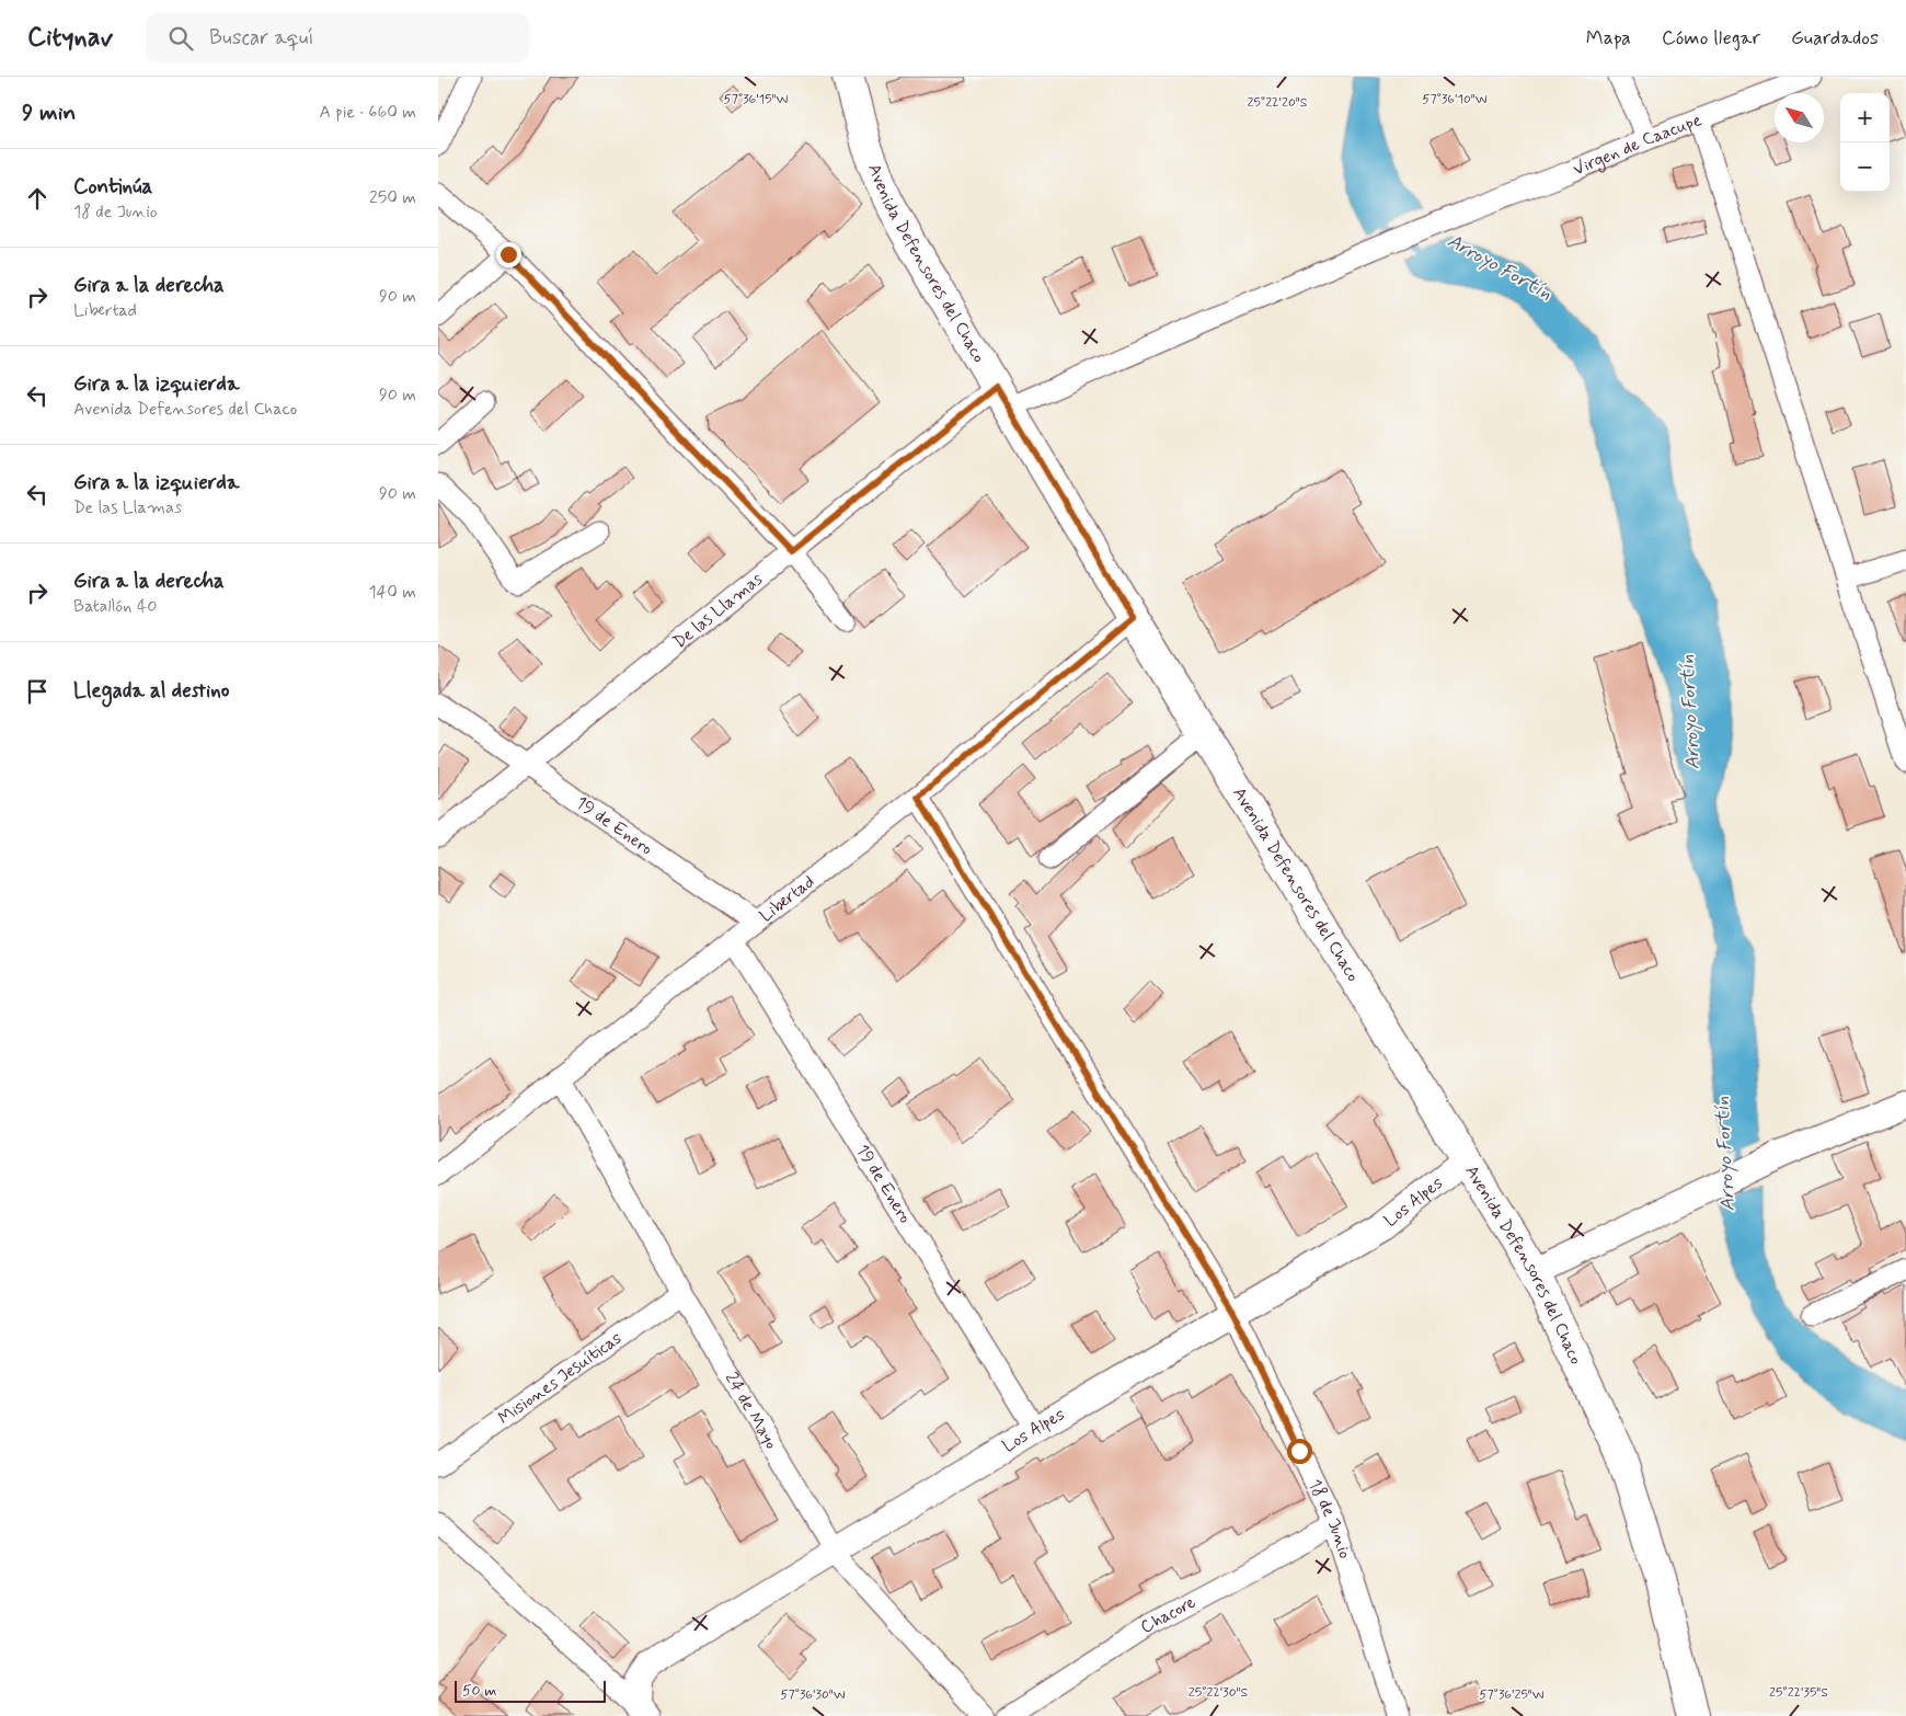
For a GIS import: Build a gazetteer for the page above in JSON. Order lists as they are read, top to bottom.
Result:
{
  "streets": {
    "main road": ["Avenida Defensores del Chaco"],
    "street": [
      "Virgen de Caacupe",
      "De las Llamas",
      "19 de Enero",
      "Libertad",
      "Los Alpes",
      "Misiones Jesuíticas",
      "24 de Mayo",
      "18 de Junio",
      "Chacore"
    ]
  },
  "crossings": [
    ["Virgen de Caacupe", "De las Llamas"],
    ["Avenida Defensores del Chaco", "De las Llamas"],
    ["Avenida Defensores del Chaco", "Libertad"],
    ["Avenida Defensores del Chaco", "Los Alpes"],
    ["De las Llamas", "19 de Enero"],
    ["19 de Enero", "Libertad"],
    ["19 de Enero", "Los Alpes"],
    ["Libertad", "24 de Mayo"],
    ["Libertad", "18 de Junio"],
    ["Los Alpes", "24 de Mayo"],
    ["Los Alpes", "18 de Junio"],
    ["Misiones Jesuíticas", "24 de Mayo"],
    ["18 de Junio", "Chacore"]
  ],
  "water": ["Arroyo Fortín"],
  "scale_bar": "50 m",
  "north": "top left",
  "page": {
    "header": "Citynav",
    "search": "Buscar aquí",
    "nav": ["Mapa", "Cómo llegar", "Guardados"],
    "heading": ["9 min", "A pie · 660 m"],
    "map_buttons": ["+", "−"],
    "list": [
      ["Continúa", "18 de Junio", "250 m"],
      ["Gira a la derecha", "Libertad", "90 m"],
      ["Gira a la izquierda", "Avenida Defensores del Chaco", "90 m"],
      ["Gira a la izquierda", "De las Llamas", "90 m"],
      ["Gira a la derecha", "Batallón 40", "140 m"],
      "Llegada al destino"
    ],
    "scale": "50 m"
  },
  "coordinates": [
    "57°36'15\"W",
    "57°36'10\"W",
    "25°22'20\"S",
    "25°22'30\"S",
    "25°22'35\"S",
    "57°36'30\"W",
    "57°36'25\"W"
  ]
}
